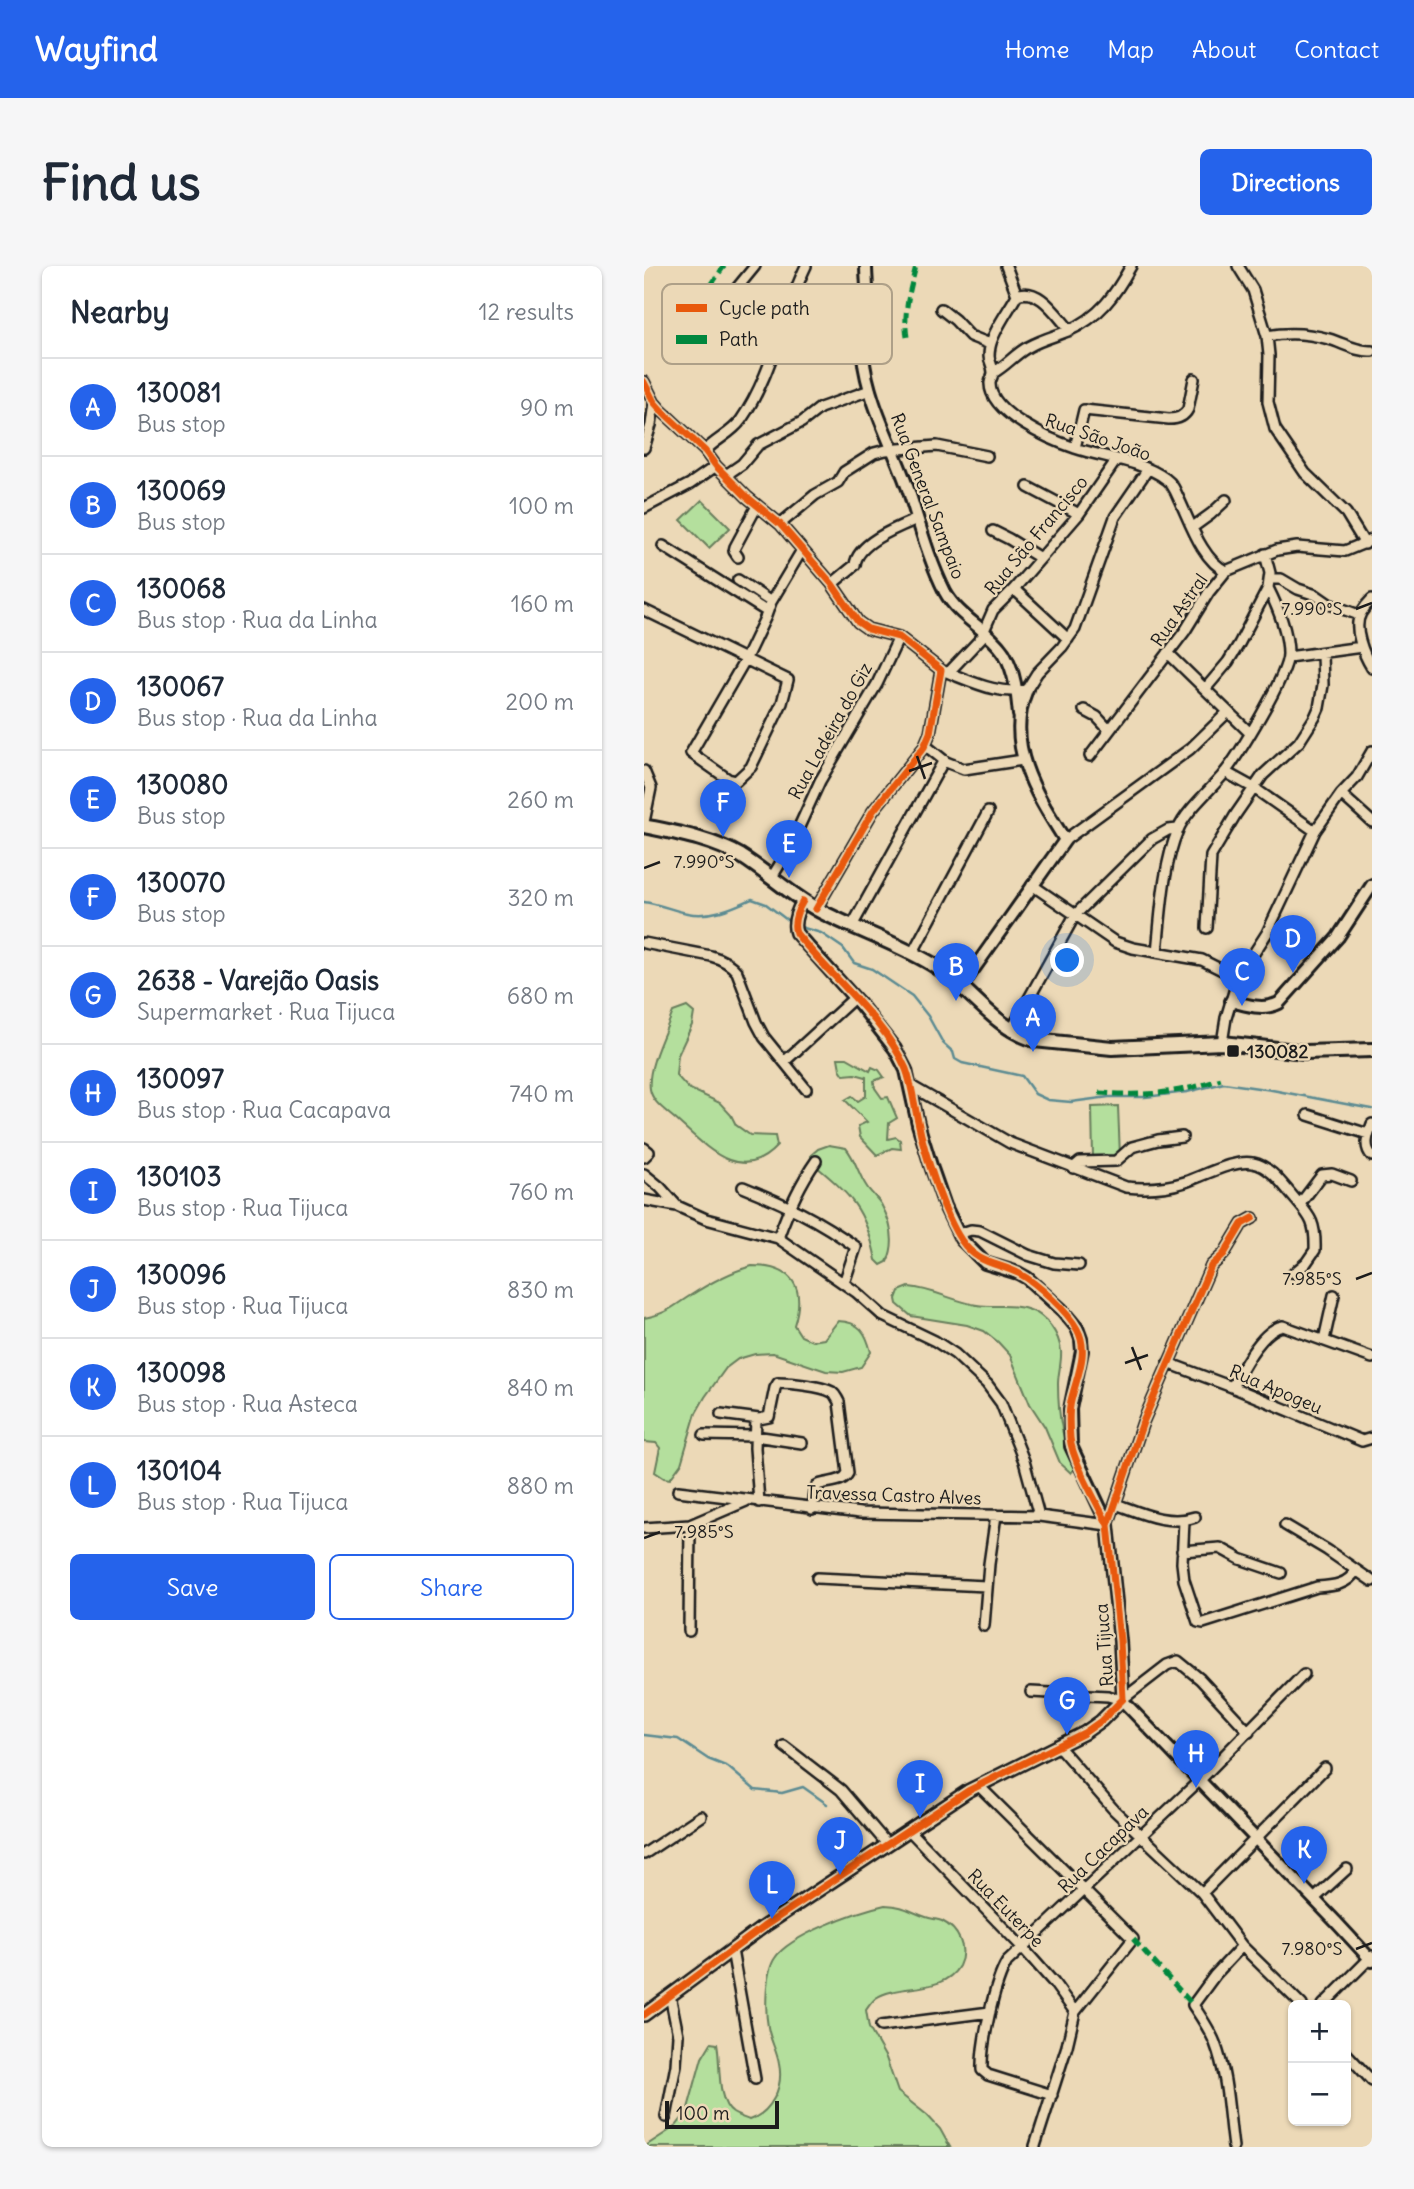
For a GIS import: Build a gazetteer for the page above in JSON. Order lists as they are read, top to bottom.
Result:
{
  "streets": {
    "street": [
      "Rua São João",
      "Rua General Sampaio",
      "Rua São Francisco",
      "Rua Astral",
      "Rua Ladeira do Giz",
      "Rua Apogeu",
      "Travessa Castro Alves",
      "Rua Tijuca",
      "Rua Cacapava",
      "Rua Euterpe"
    ]
  },
  "crossings": [
    ["Rua São João", "Rua São Francisco"],
    ["Rua São João", "Rua Astral"],
    ["Rua General Sampaio", "Rua São Francisco"],
    ["Rua Apogeu", "Rua Tijuca"],
    ["Travessa Castro Alves", "Rua Tijuca"],
    ["Rua Tijuca", "Rua Euterpe"],
    ["Rua Cacapava", "Rua Euterpe"]
  ],
  "places": {
    "transit": ["130082"]
  },
  "legend": ["Cycle path", "Path"],
  "scale_bar": "100 m",
  "page": {
    "header": "Wayfind",
    "nav": [
      "Home",
      "Map",
      "About",
      "Contact"
    ],
    "buttons": [
      "Directions",
      ["Save", "Share"]
    ],
    "title": "Find us",
    "heading": ["Nearby", "12 results"],
    "list": [
      {
        "mark": "A",
        "name": "130081",
        "note": "Bus stop",
        "value": "90 m"
      },
      {
        "mark": "B",
        "name": "130069",
        "note": "Bus stop",
        "value": "100 m"
      },
      {
        "mark": "C",
        "name": "130068",
        "note": "Bus stop · Rua da Linha",
        "value": "160 m"
      },
      {
        "mark": "D",
        "name": "130067",
        "note": "Bus stop · Rua da Linha",
        "value": "200 m"
      },
      {
        "mark": "E",
        "name": "130080",
        "note": "Bus stop",
        "value": "260 m"
      },
      {
        "mark": "F",
        "name": "130070",
        "note": "Bus stop",
        "value": "320 m"
      },
      {
        "mark": "G",
        "name": "2638 - Varejão Oasis",
        "note": "Supermarket · Rua Tijuca",
        "value": "680 m"
      },
      {
        "mark": "H",
        "name": "130097",
        "note": "Bus stop · Rua Cacapava",
        "value": "740 m"
      },
      {
        "mark": "I",
        "name": "130103",
        "note": "Bus stop · Rua Tijuca",
        "value": "760 m"
      },
      {
        "mark": "J",
        "name": "130096",
        "note": "Bus stop · Rua Tijuca",
        "value": "830 m"
      },
      {
        "mark": "K",
        "name": "130098",
        "note": "Bus stop · Rua Asteca",
        "value": "840 m"
      },
      {
        "mark": "L",
        "name": "130104",
        "note": "Bus stop · Rua Tijuca",
        "value": "880 m"
      }
    ],
    "pins": [
      "F",
      "E",
      "D",
      "B",
      "C",
      "A",
      "G",
      "H",
      "I",
      "J",
      "K",
      "L"
    ],
    "map_buttons": ["+", "−"],
    "scale": "100 m"
  },
  "coordinates": ["7.990°S", "7.985°S", "7.980°S"]
}
